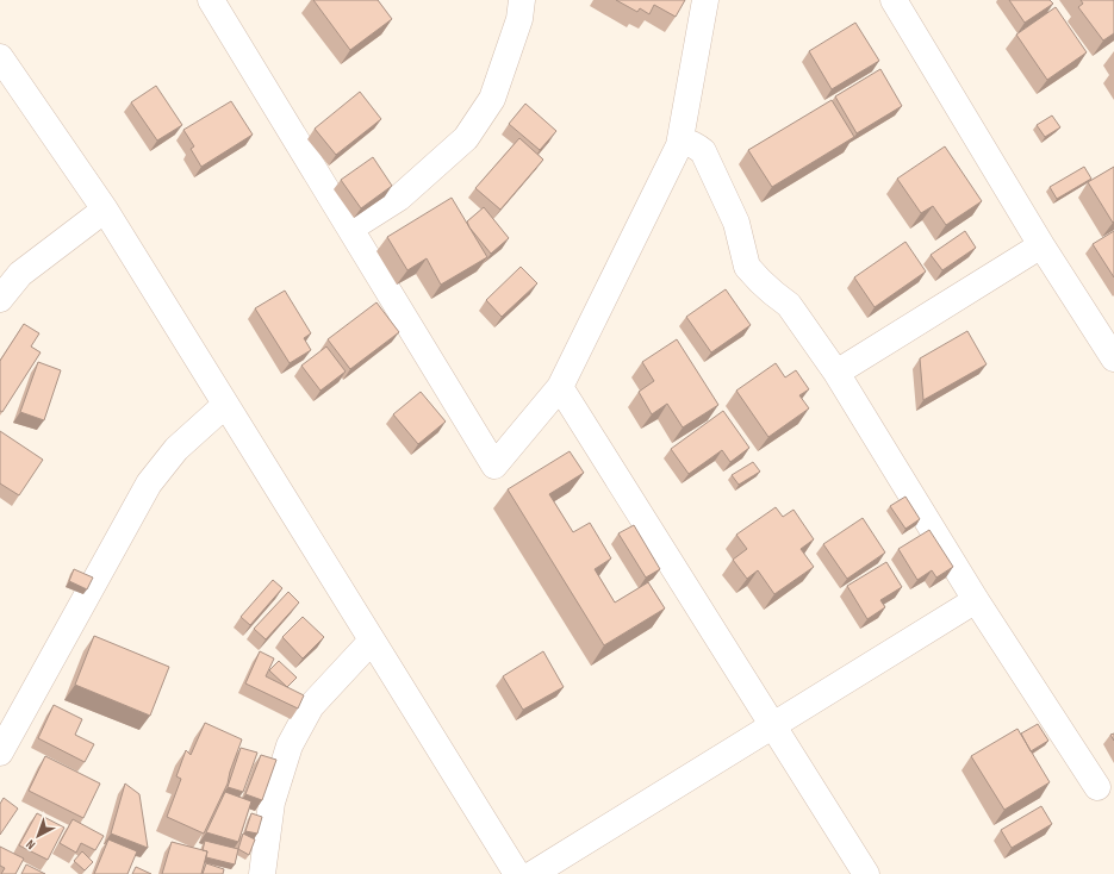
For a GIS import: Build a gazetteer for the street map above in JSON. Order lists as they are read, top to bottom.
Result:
{
  "north": "bottom left"
}
